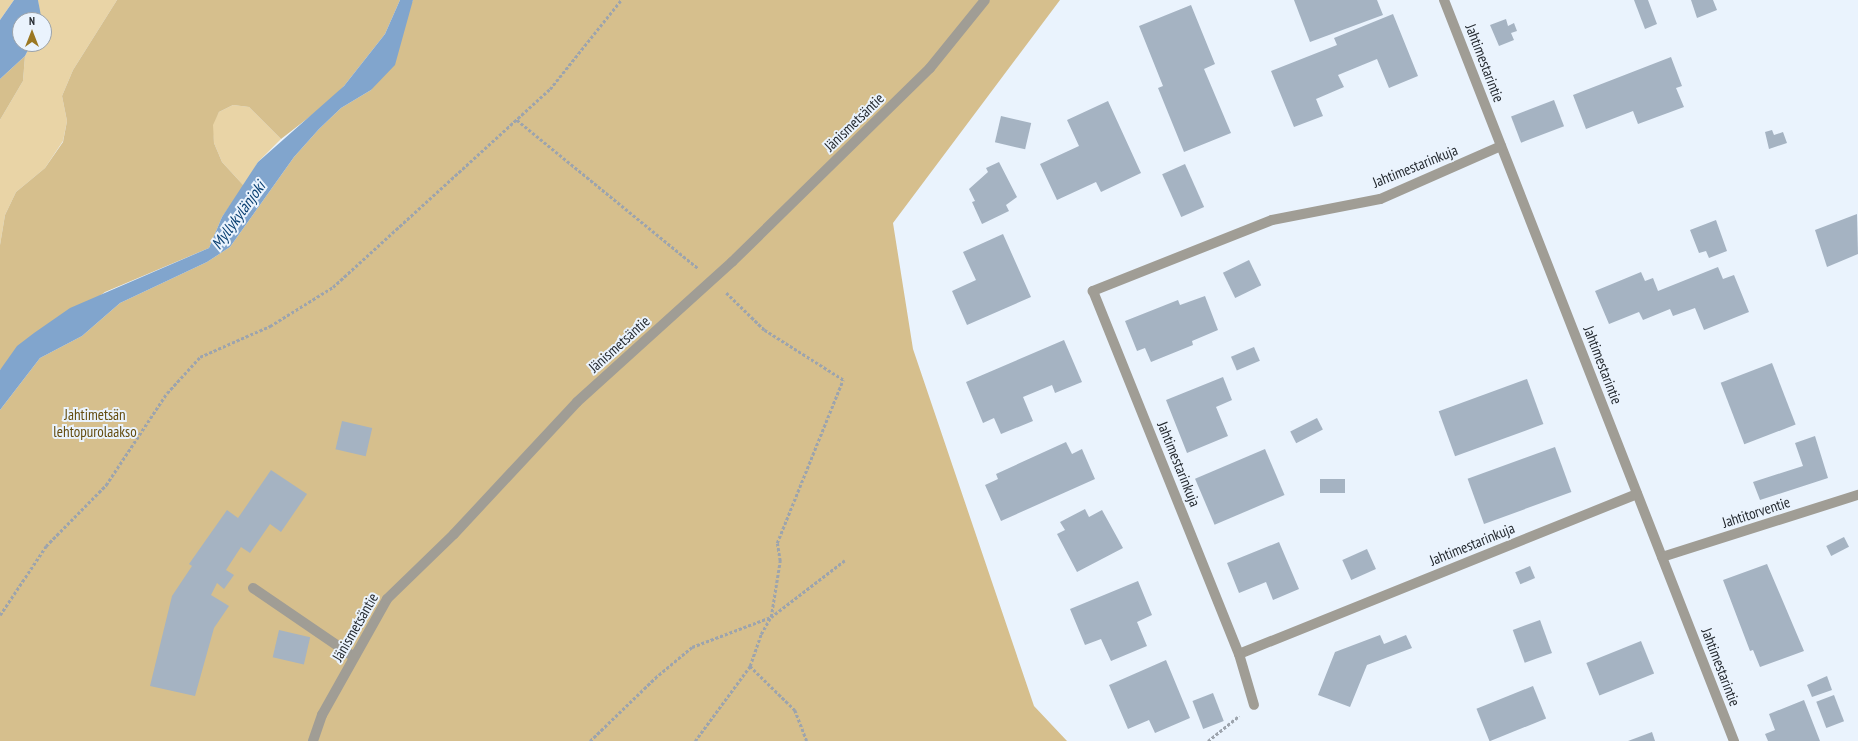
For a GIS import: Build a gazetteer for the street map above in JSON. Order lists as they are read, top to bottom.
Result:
{
  "streets": {
    "street": [
      "Jahtimestarintie",
      "Jänismetsäntie",
      "Jahtimestarinkuja",
      "Jahtitorventie"
    ]
  },
  "crossings": [
    ["Jahtimestarintie", "Jahtimestarinkuja"],
    ["Jahtimestarintie", "Jahtitorventie"]
  ],
  "water": ["Myllykylänjoki"],
  "parks": ["Jahtimetsän lehtopurolaakso"],
  "north": "top"
}
